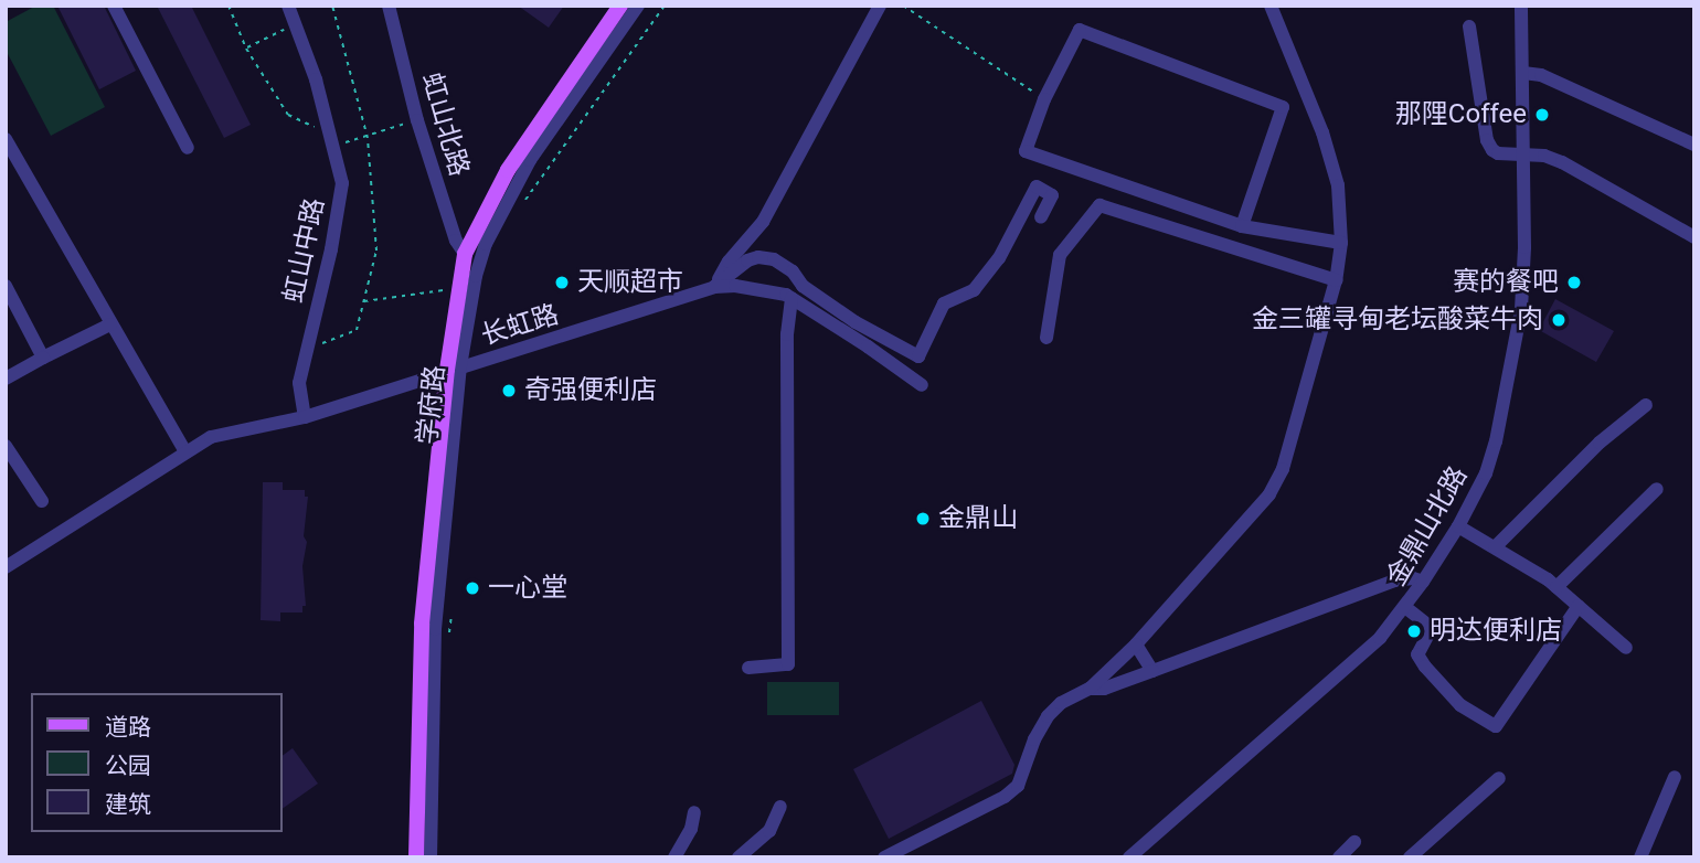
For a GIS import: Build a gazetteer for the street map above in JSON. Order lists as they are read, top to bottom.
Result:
{
  "streets": {
    "main road": ["学府路"],
    "street": [
      "虹山北路",
      "虹山中路",
      "长虹路",
      "金鼎山北路"
    ]
  },
  "crossings": [
    ["虹山北路", "学府路"],
    ["虹山中路", "长虹路"],
    ["长虹路", "学府路"]
  ],
  "places": [
    "那䧉Coffee",
    "天顺超市",
    "赛的餐吧",
    "金三罐寻甸老坛酸菜牛肉",
    "奇强便利店",
    "金鼎山",
    "一心堂",
    "明达便利店"
  ],
  "legend": ["道路", "公园", "建筑"]
}
